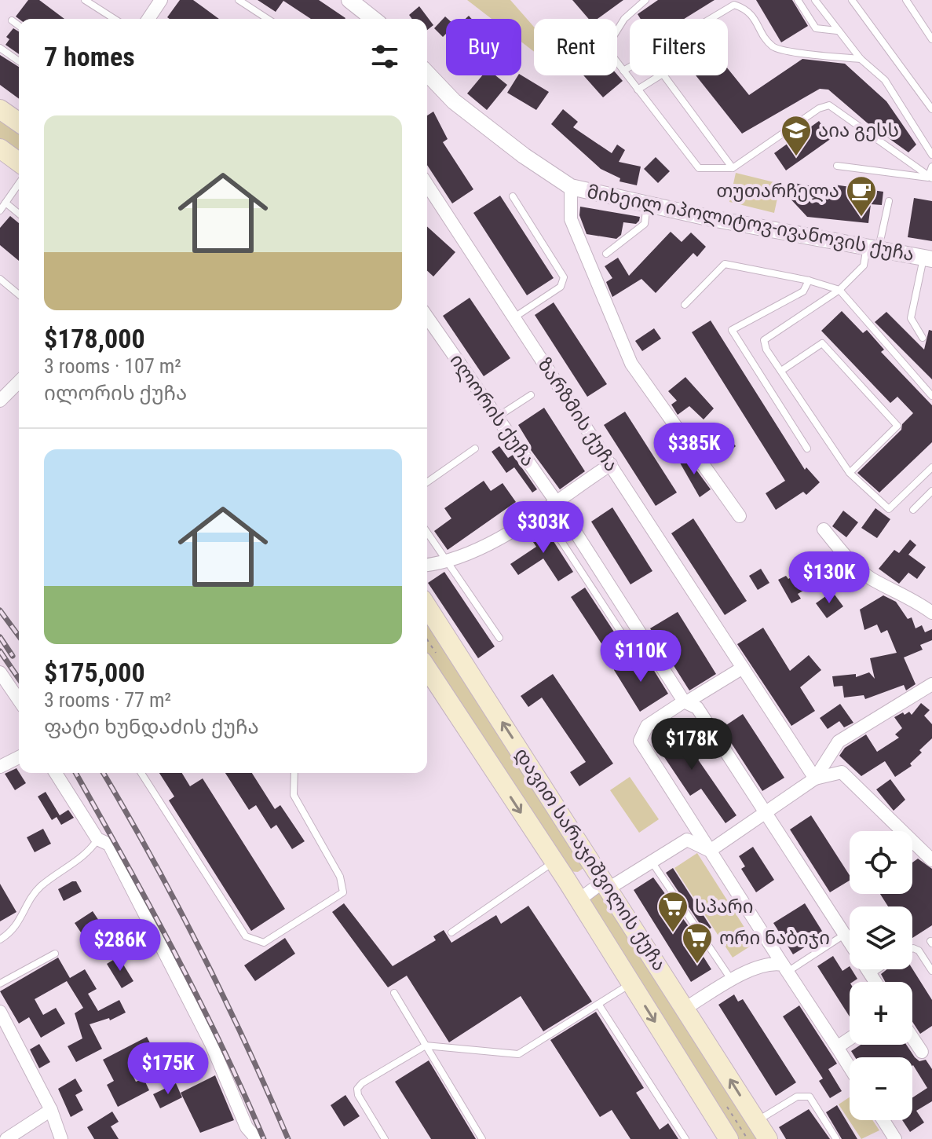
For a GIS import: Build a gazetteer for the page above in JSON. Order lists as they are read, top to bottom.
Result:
{
  "streets": {
    "main road": ["დავით სარაჯიშვილის ქუჩა"],
    "street": ["მიხეილ იპოლიტოვ-ივანოვის ქუჩა", "ილორის ქუჩა", "ზარზმის ქუჩა"]
  },
  "places": {
    "school or university": ["აია გესს"],
    "cafe": ["თუთარჩელა"],
    "supermarket": ["სპარი", "ორი ნაბიჯი"]
  },
  "page": {
    "chip": ["Buy", "Rent", "Filters"],
    "heading": "7 homes",
    "list": [
      {
        "name": "$178,000",
        "note": "3 rooms · 107 m² · ილორის ქუჩა"
      },
      {
        "name": "$175,000",
        "note": "3 rooms · 77 m² · ფატი ხუნდაძის ქუჩა"
      }
    ],
    "price": [
      "$385K",
      "$303K",
      "$130K",
      "$110K",
      "$178K",
      "$286K",
      "$175K"
    ],
    "map_buttons": ["+", "−"]
  }
}
